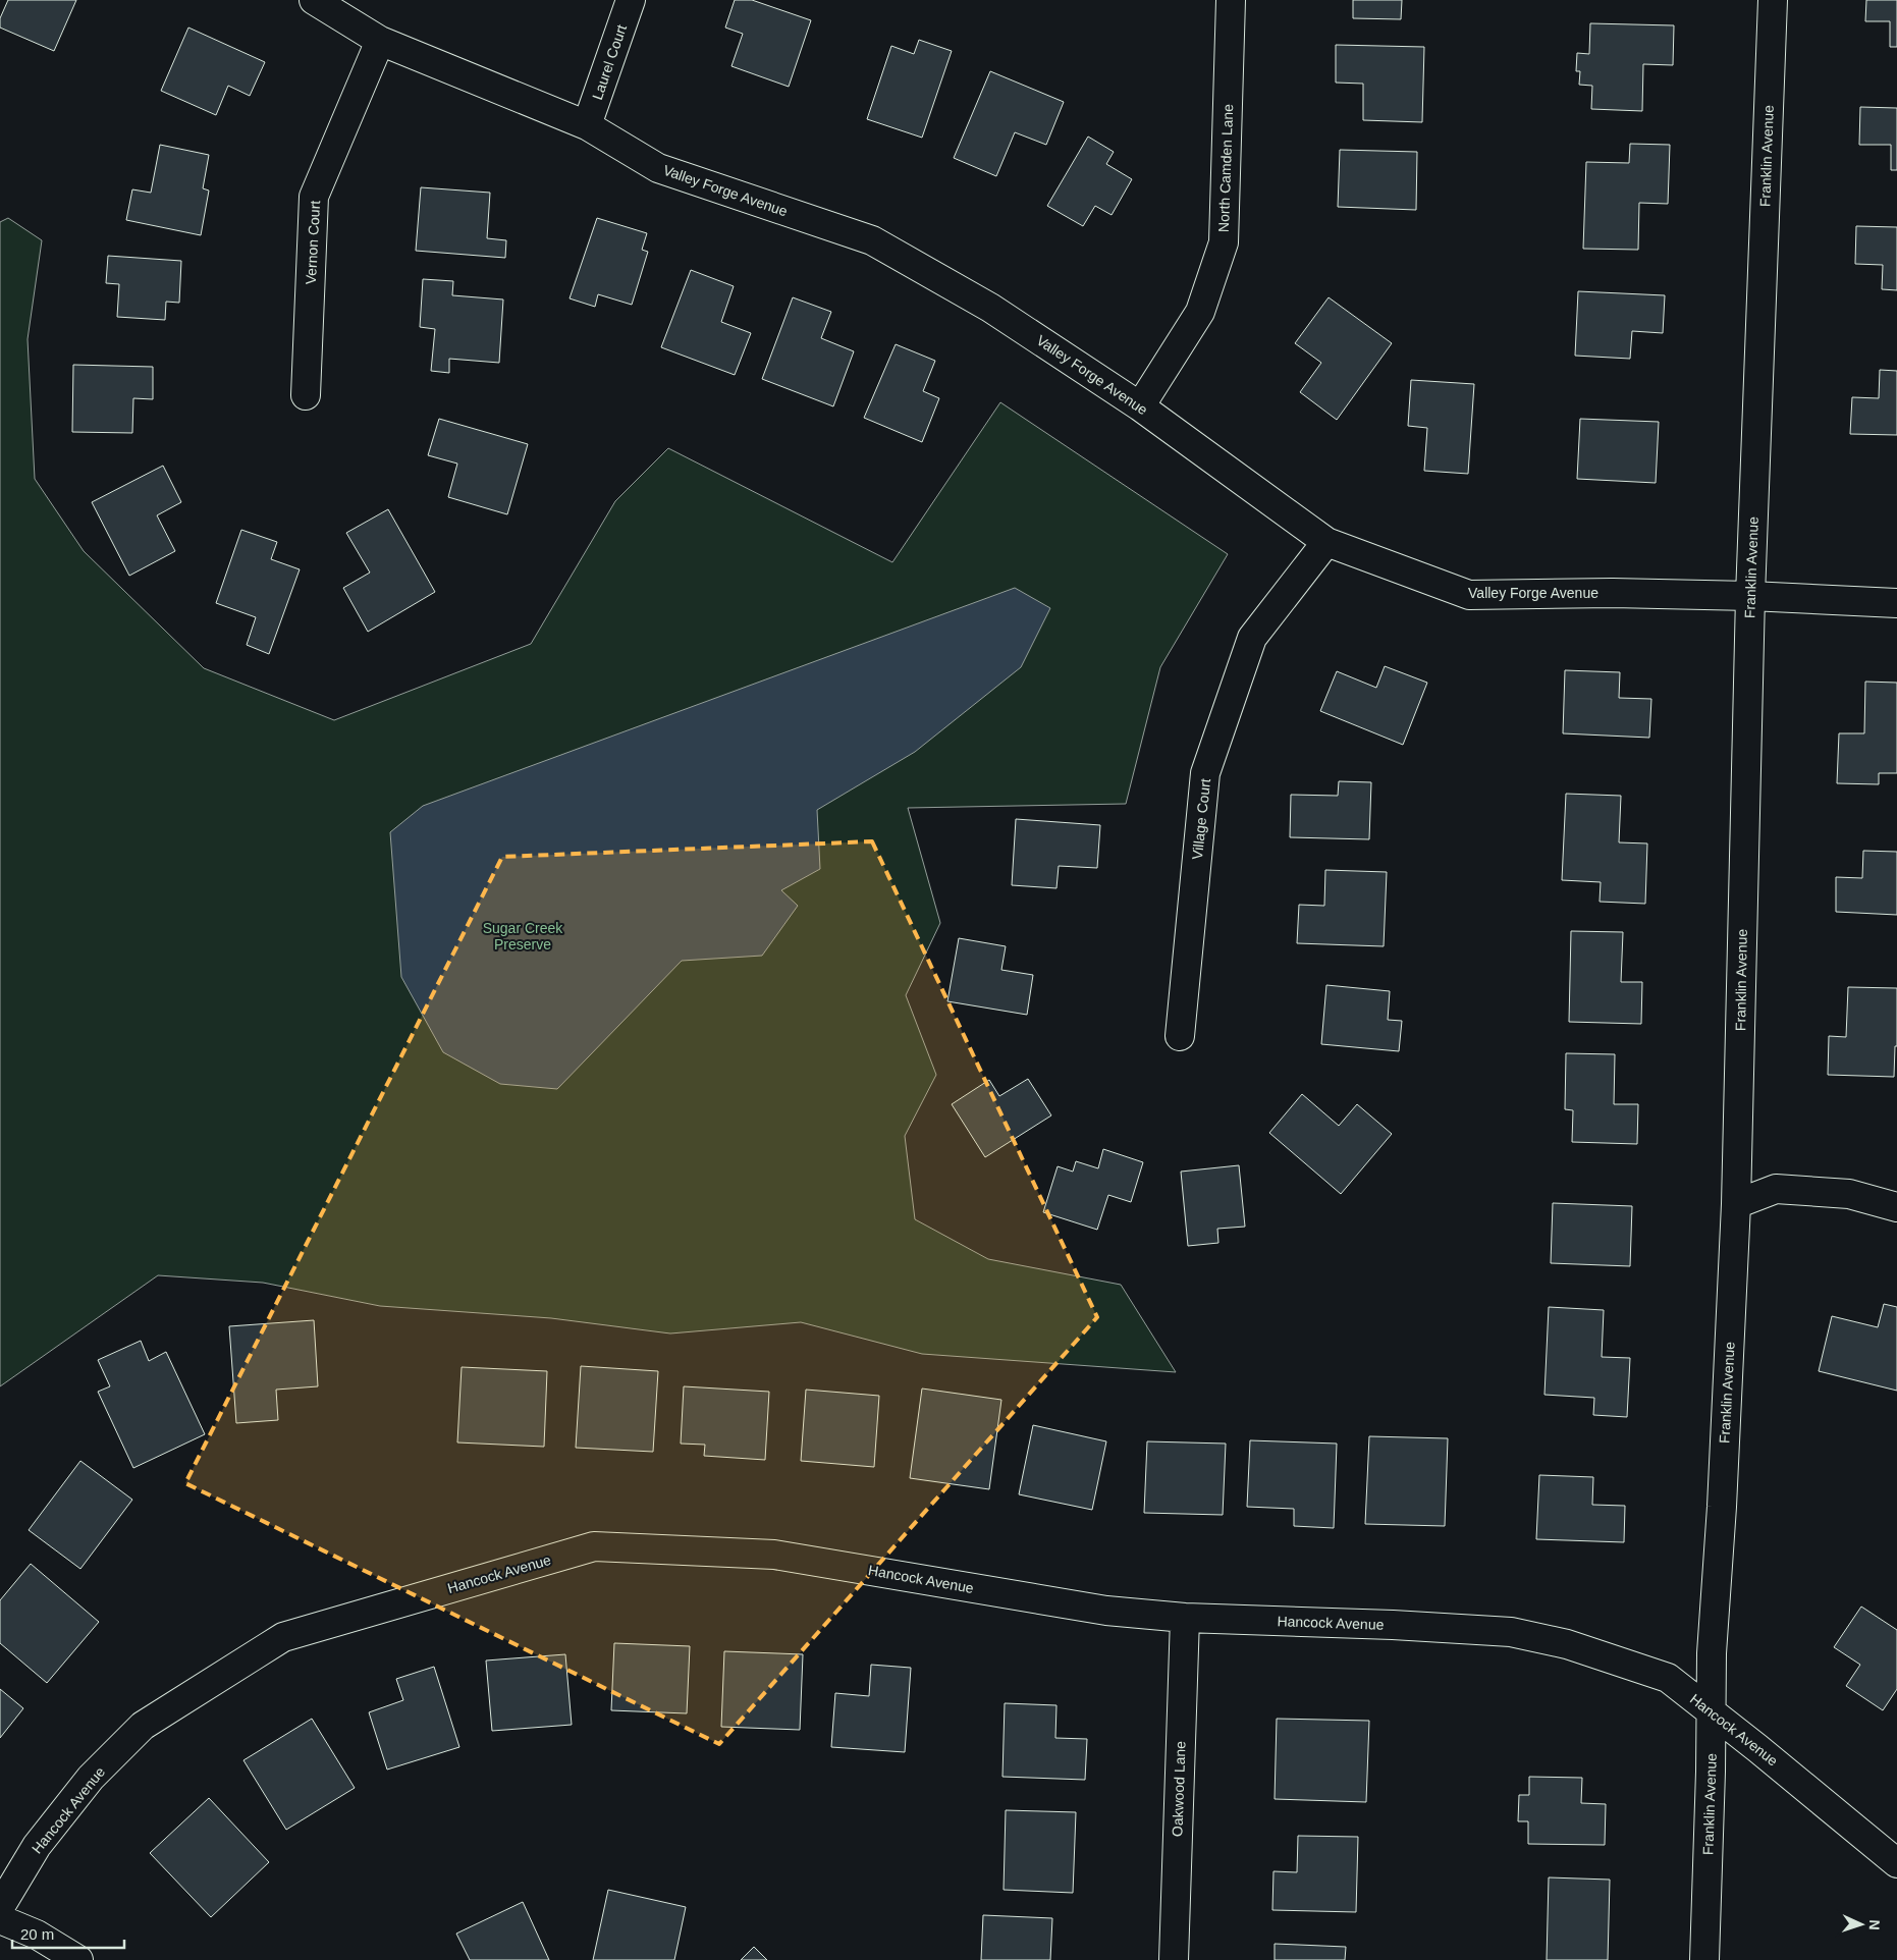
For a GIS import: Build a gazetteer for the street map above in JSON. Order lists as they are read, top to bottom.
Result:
{
  "streets": {
    "street": [
      "Laurel Court",
      "Franklin Avenue",
      "North Camden Lane",
      "Valley Forge Avenue",
      "Vernon Court",
      "Village Court",
      "Hancock Avenue",
      "Oakwood Lane"
    ]
  },
  "crossings": [
    ["Laurel Court", "Valley Forge Avenue"],
    ["Franklin Avenue", "Valley Forge Avenue"],
    ["Franklin Avenue", "Hancock Avenue"],
    ["North Camden Lane", "Valley Forge Avenue"],
    ["Valley Forge Avenue", "Vernon Court"],
    ["Valley Forge Avenue", "Village Court"],
    ["Hancock Avenue", "Oakwood Lane"]
  ],
  "parks": ["Sugar Creek Preserve"],
  "scale_bar": "20 m",
  "north": "right"
}
